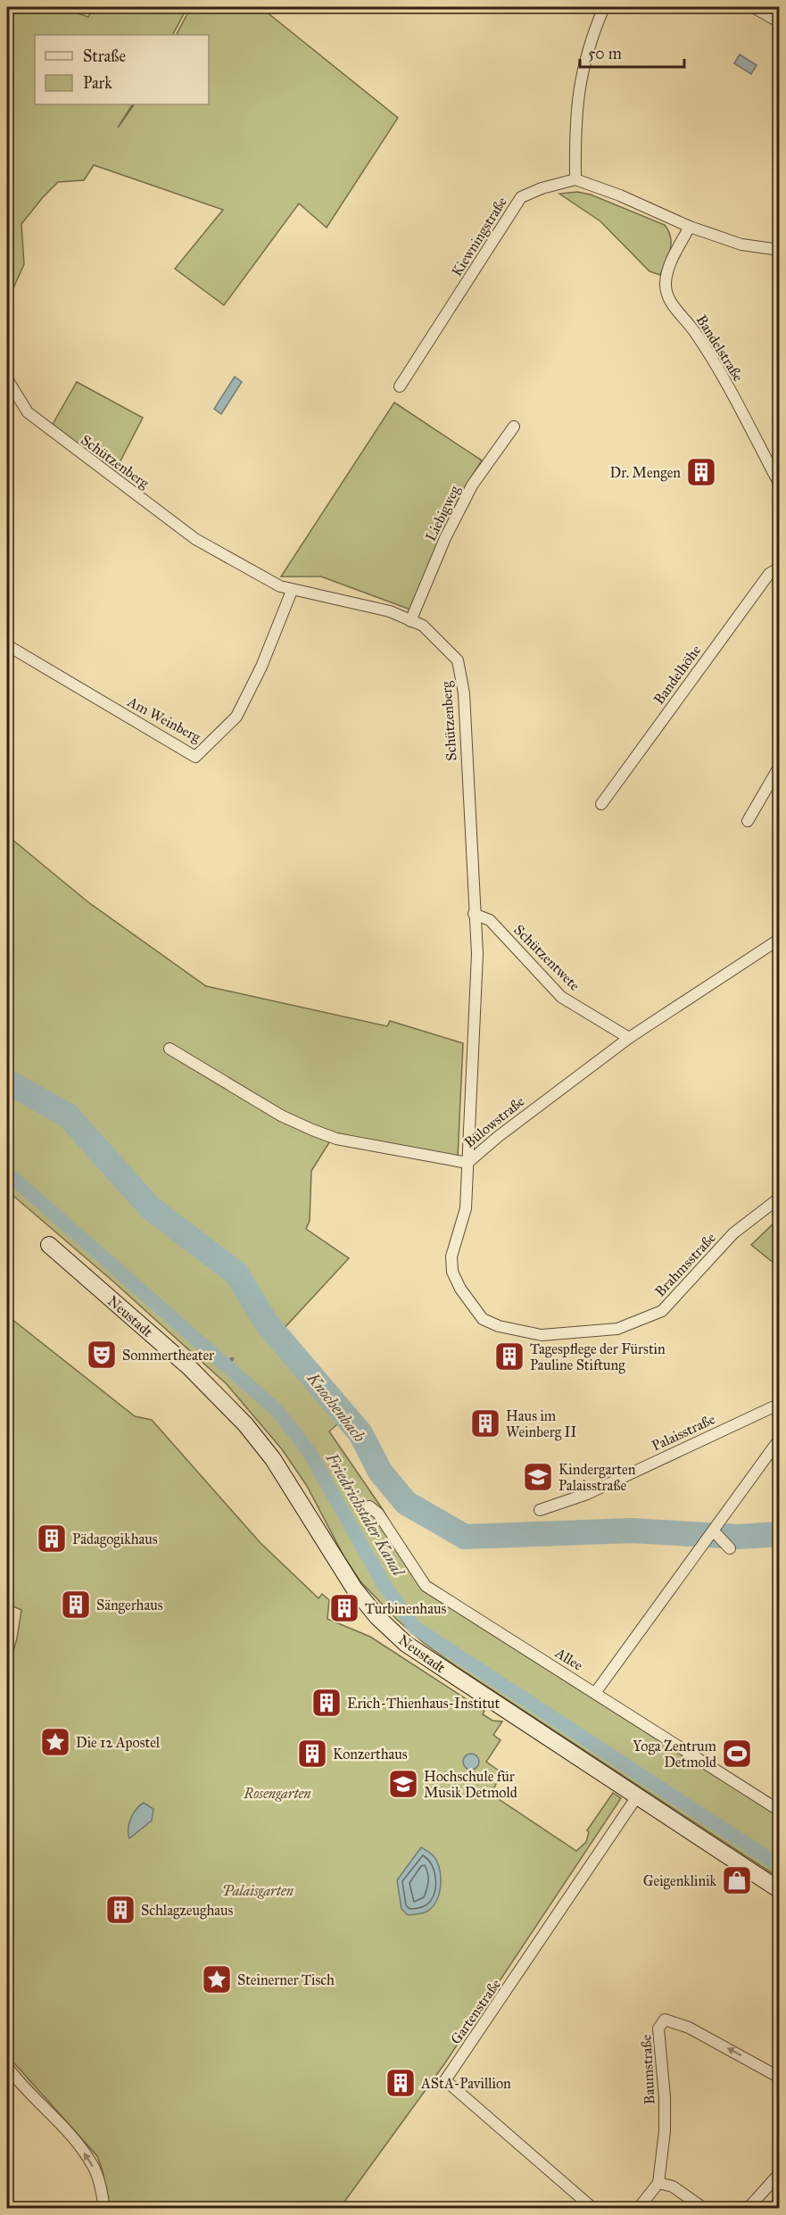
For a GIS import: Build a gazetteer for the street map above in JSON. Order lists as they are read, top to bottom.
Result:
{
  "streets": {
    "main road": ["Neustadt"],
    "street": [
      "Kiewningstraße",
      "Bandelstraße",
      "Schützenberg",
      "Liebigweg",
      "Bandelhöhe",
      "Am Weinberg",
      "Schützentwete",
      "Bülowstraße",
      "Brahmsstraße",
      "Palaisstraße",
      "Allee",
      "Gartenstraße",
      "Baumstraße"
    ]
  },
  "crossings": [
    ["Schützenberg", "Liebigweg"],
    ["Schützenberg", "Am Weinberg"],
    ["Schützenberg", "Schützentwete"],
    ["Schützenberg", "Bülowstraße"],
    ["Schützenberg", "Brahmsstraße"],
    ["Schützentwete", "Bülowstraße"],
    ["Bülowstraße", "Brahmsstraße"],
    ["Neustadt", "Gartenstraße"]
  ],
  "water": ["Knochenbach", "Friedrichstaler Kanal"],
  "parks": ["Rosengarten", "Palaisgarten"],
  "places": {
    "building": [
      "Dr. Mengen",
      "Tagespflege der Fürstin Pauline Stiftung",
      "Haus im Weinberg II",
      "Pädagogikhaus",
      "Sängerhaus",
      "Turbinenhaus",
      "Erich-Thienhaus-Institut",
      "Konzerthaus",
      "Schlagzeughaus",
      "AStA-Pavillion"
    ],
    "theatre": ["Sommertheater"],
    "school or university": ["Kindergarten Palaisstraße", "Hochschule für Musik Detmold"],
    "place": ["Die 12 Apostel", "Steinerner Tisch"],
    "sports": ["Yoga Zentrum Detmold"],
    "shop": ["Geigenklinik"]
  },
  "legend": ["Straße", "Park"],
  "scale_bar": "50 m"
}
